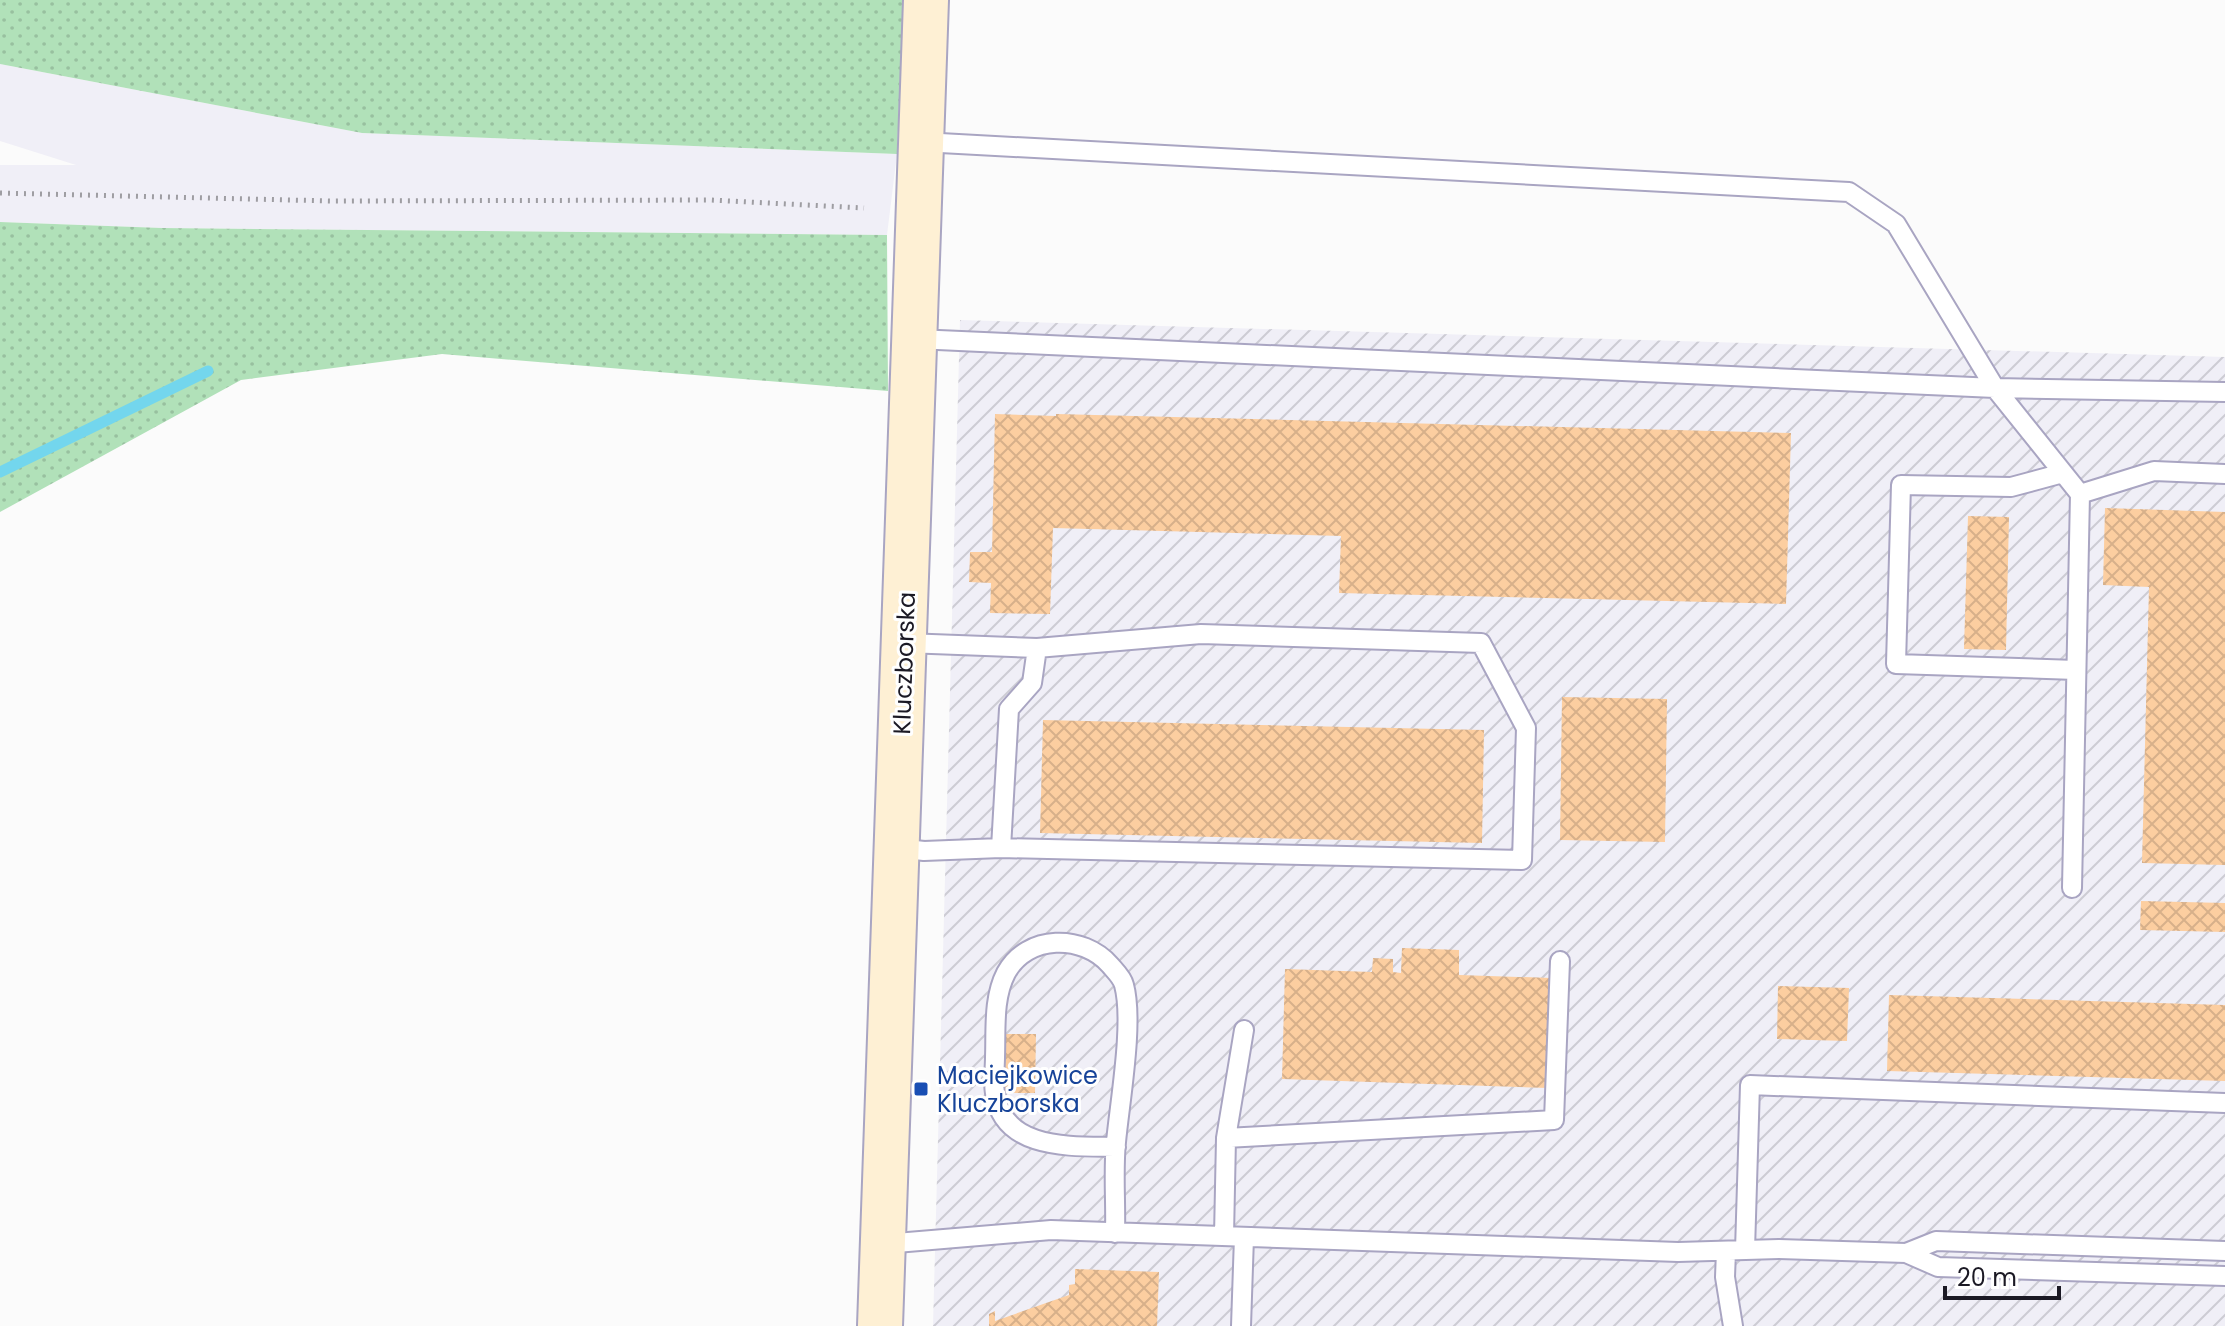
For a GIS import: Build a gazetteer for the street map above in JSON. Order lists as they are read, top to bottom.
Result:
{
  "streets": {
    "street": ["Kluczborska"]
  },
  "places": {
    "transit": ["Maciejkowice Kluczborska"]
  },
  "scale_bar": "20 m"
}
